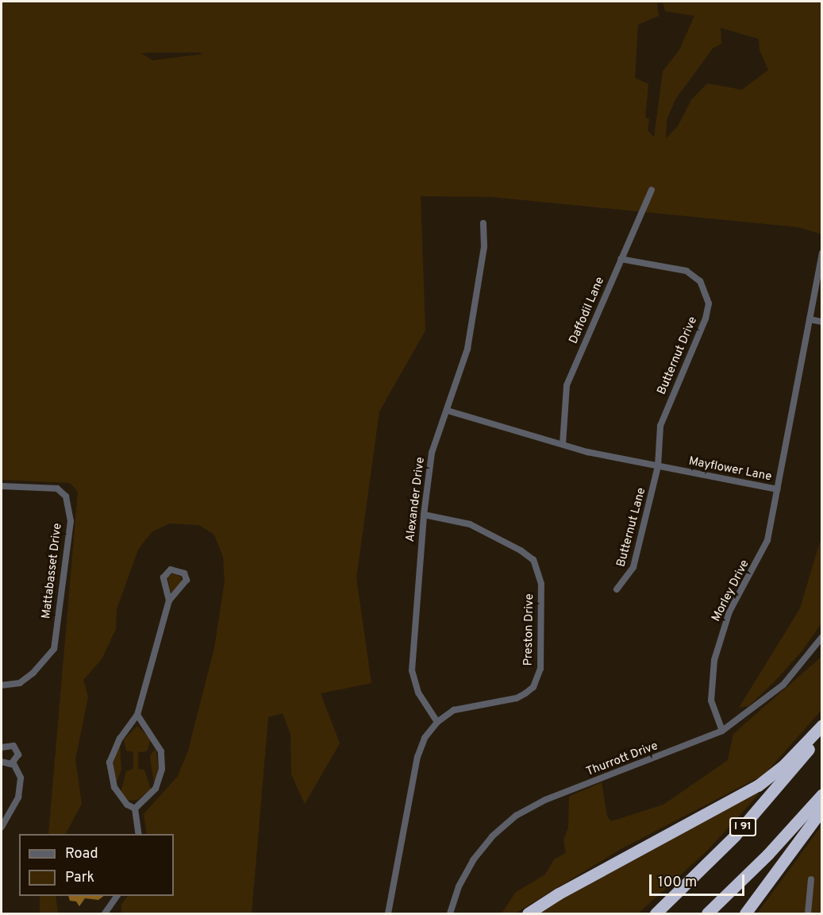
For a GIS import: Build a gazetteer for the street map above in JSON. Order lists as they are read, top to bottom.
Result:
{
  "streets": {
    "highway": ["I 91"],
    "street": [
      "Daffodil Lane",
      "Butternut Drive",
      "Mayflower Lane",
      "Alexander Drive",
      "Butternut Lane",
      "Mattabasset Drive",
      "Morley Drive",
      "Preston Drive",
      "Thurrott Drive"
    ]
  },
  "crossings": [
    ["Daffodil Lane", "Butternut Drive"],
    ["Daffodil Lane", "Mayflower Lane"],
    ["Butternut Drive", "Mayflower Lane"],
    ["Butternut Drive", "Butternut Lane"],
    ["Mayflower Lane", "Alexander Drive"],
    ["Mayflower Lane", "Butternut Lane"],
    ["Mayflower Lane", "Morley Drive"],
    ["Alexander Drive", "Preston Drive"],
    ["Morley Drive", "Thurrott Drive"]
  ],
  "legend": ["Road", "Park"],
  "scale_bar": "100 m"
}
